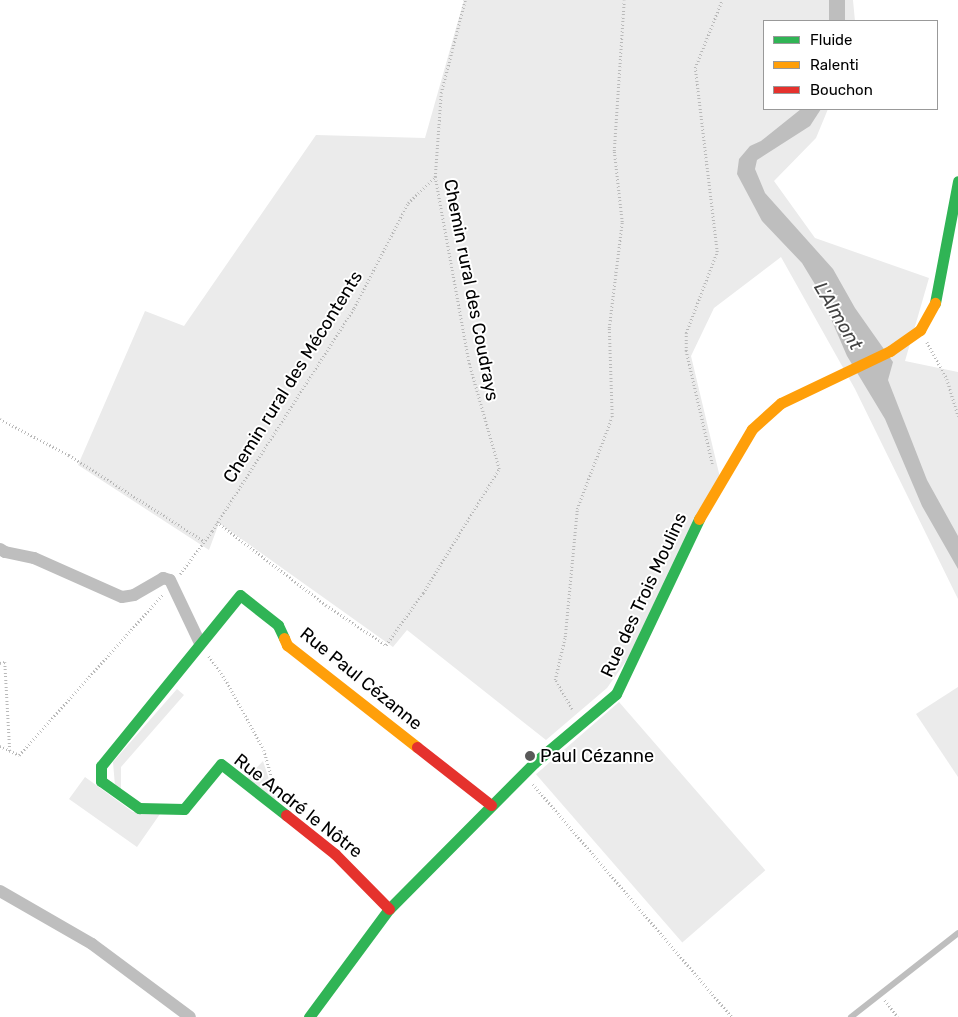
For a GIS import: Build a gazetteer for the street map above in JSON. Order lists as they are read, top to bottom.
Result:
{
  "streets": {
    "street": ["Rue des Trois Moulins", "Rue Paul Cézanne", "Rue André le Nôtre"],
    "path": ["Chemin rural des Coudrays", "Chemin rural des Mécontents"]
  },
  "crossings": [
    ["Chemin rural des Coudrays", "Chemin rural des Mécontents"],
    ["Rue des Trois Moulins", "Rue Paul Cézanne"],
    ["Rue des Trois Moulins", "Rue André le Nôtre"],
    ["Rue Paul Cézanne", "Rue André le Nôtre"]
  ],
  "water": ["L'Almont"],
  "places": ["Paul Cézanne"],
  "legend": ["Fluide", "Ralenti", "Bouchon"]
}
